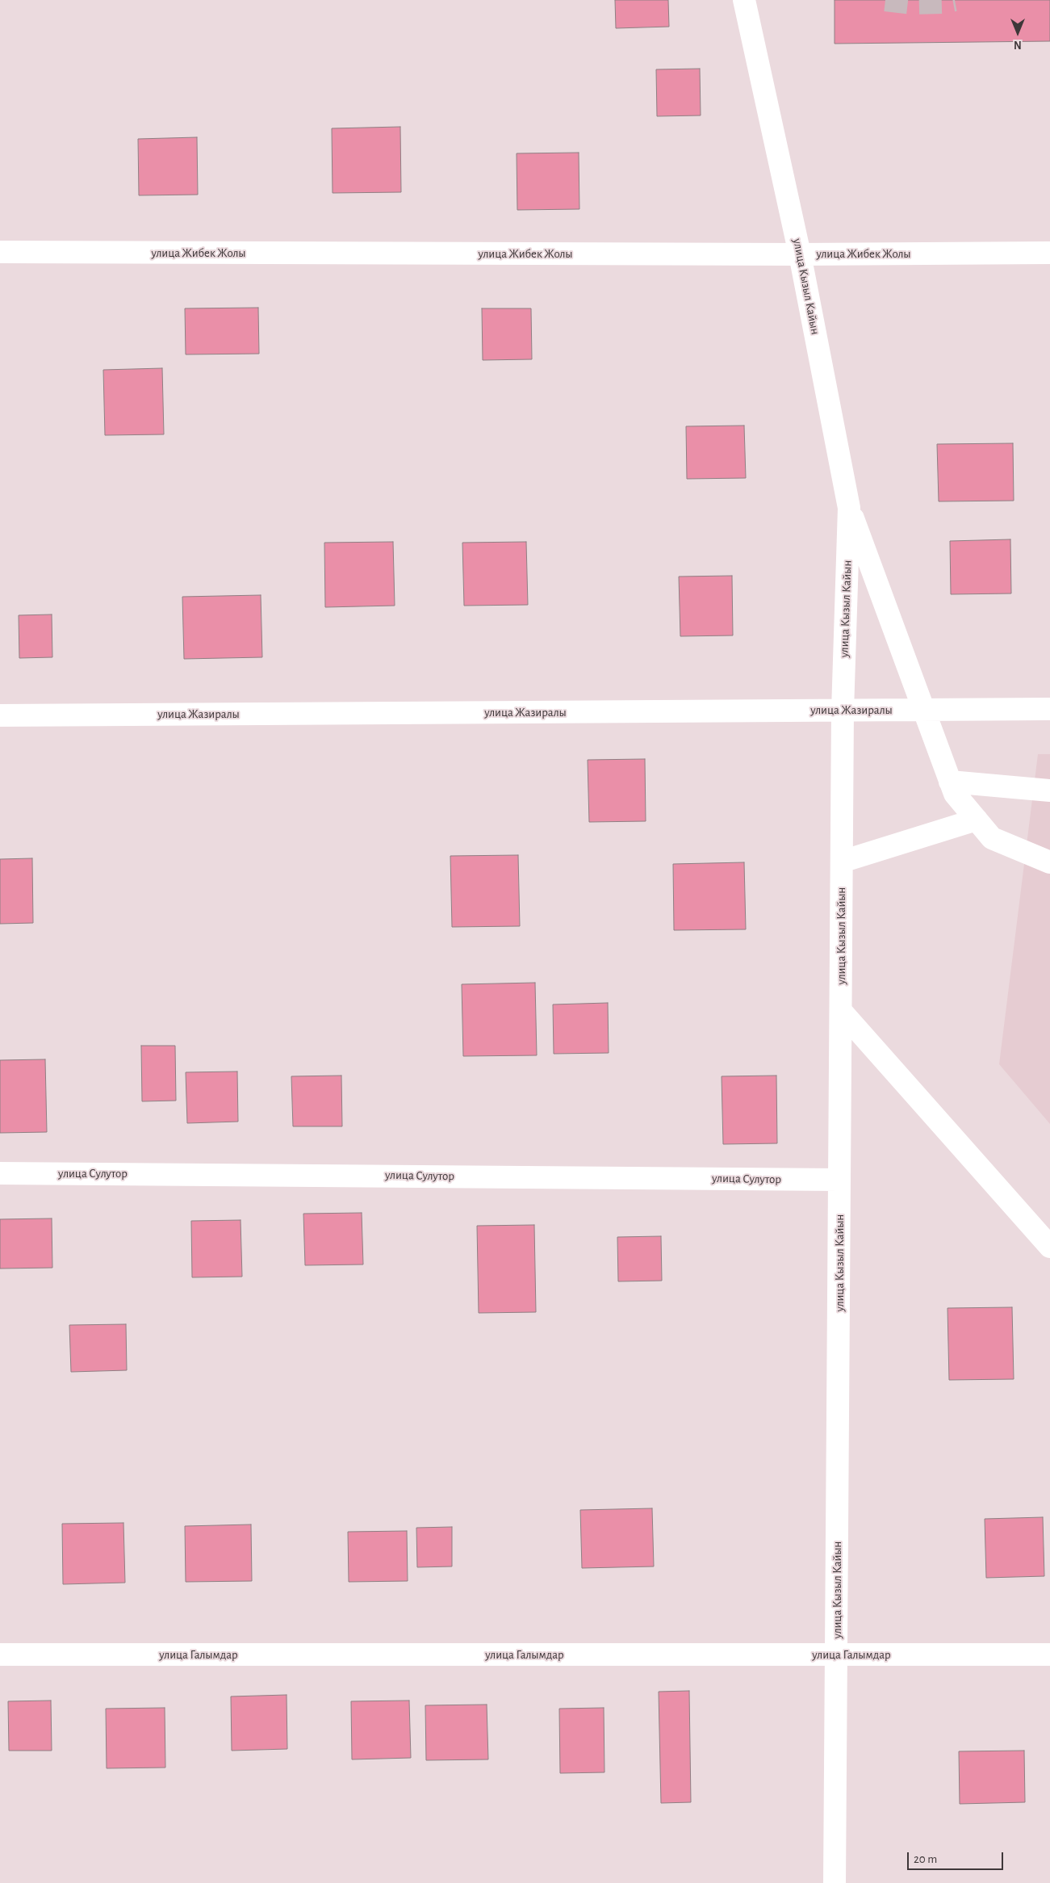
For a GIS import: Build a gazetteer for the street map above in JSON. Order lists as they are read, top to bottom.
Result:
{
  "streets": {
    "street": [
      "улица Жибек Жолы",
      "улица Кызыл Кайын",
      "улица Жазиралы",
      "улица Сулутор",
      "улица Галымдар"
    ]
  },
  "crossings": [
    ["улица Жибек Жолы", "улица Кызыл Кайын"],
    ["улица Кызыл Кайын", "улица Жазиралы"],
    ["улица Кызыл Кайын", "улица Сулутор"],
    ["улица Кызыл Кайын", "улица Галымдар"]
  ],
  "scale_bar": "20 m",
  "north": "bottom"
}
